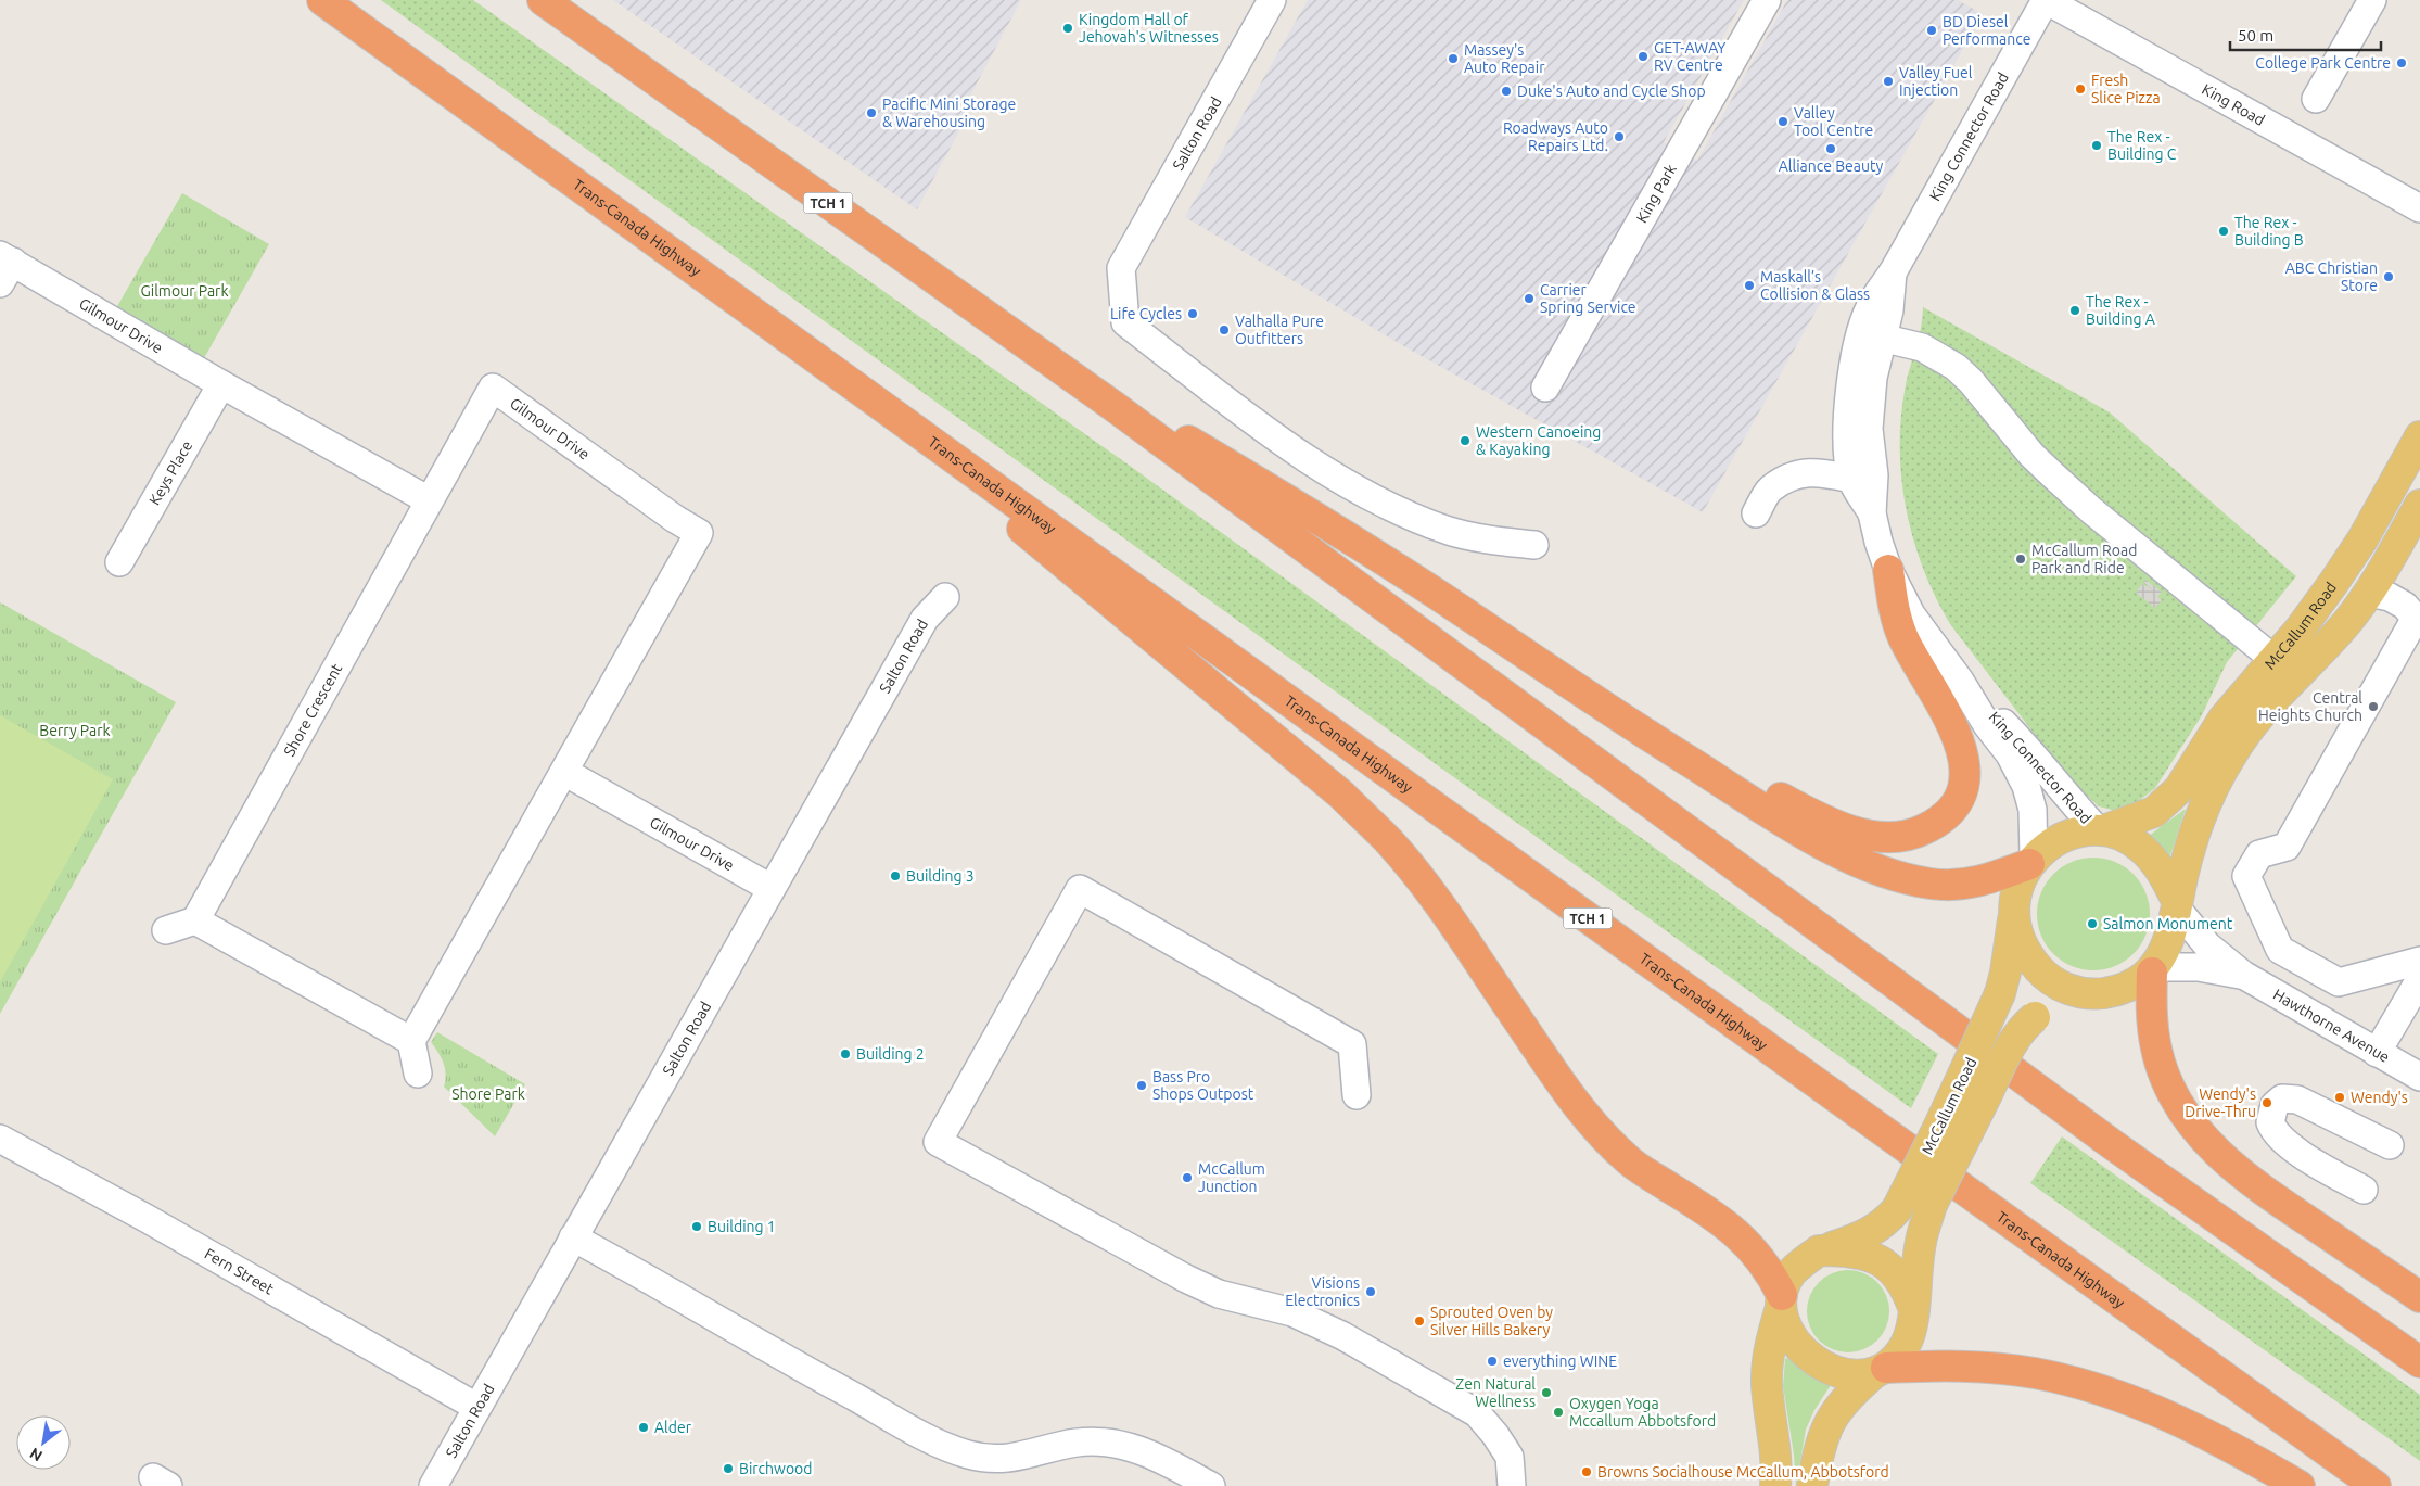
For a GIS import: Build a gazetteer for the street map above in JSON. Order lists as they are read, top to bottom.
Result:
{
  "streets": {
    "highway": ["TCH 1", "Trans-Canada Highway"],
    "main road": ["McCallum Road"],
    "street": [
      "King Road",
      "Salton Road",
      "King Connector Road",
      "King Park",
      "Gilmour Drive",
      "Keys Place",
      "Shore Crescent",
      "Hawthorne Avenue",
      "Fern Street"
    ]
  },
  "crossings": [
    ["King Road", "King Connector Road"],
    ["Salton Road", "Gilmour Drive"],
    ["Salton Road", "Fern Street"],
    ["King Connector Road", "McCallum Road"],
    ["King Connector Road", "Hawthorne Avenue"],
    ["Gilmour Drive", "Keys Place"],
    ["Gilmour Drive", "Shore Crescent"],
    ["McCallum Road", "Hawthorne Avenue"]
  ],
  "parks": ["Gilmour Park", "Berry Park", "Shore Park"],
  "places": [
    "Kingdom Hall of Jehovah's Witnesses",
    "BD Diesel Performance",
    "GET-AWAY RV Centre",
    "Massey's Auto Repair",
    "College Park Centre",
    "Valley Fuel Injection",
    "Fresh Slice Pizza",
    "Duke's Auto and Cycle Shop",
    "Pacific Mini Storage & Warehousing",
    "Valley Tool Centre",
    "Roadways Auto Repairs Ltd.",
    "The Rex - Building C",
    "Alliance Beauty",
    "The Rex - Building B",
    "ABC Christian Store",
    "Maskall’s Collision & Glass",
    "Carrier Spring Service",
    "The Rex - Building A",
    "Life Cycles",
    "Valhalla Pure Outfitters",
    "Western Canoeing & Kayaking",
    "McCallum Road Park and Ride",
    "Central Heights Church",
    "Building 3",
    "Salmon Monument",
    "Building 2",
    "Bass Pro Shops Outpost",
    "Wendy's",
    "Wendy's Drive-Thru",
    "McCallum Junction",
    "Building 1",
    "Visions Electronics",
    "Sprouted Oven by Silver Hills Bakery",
    "everything WINE",
    "Zen Natural Wellness",
    "Oxygen Yoga Mccallum Abbotsford",
    "Alder",
    "Birchwood",
    "Browns Socialhouse McCallum, Abbotsford"
  ],
  "scale_bar": "50 m",
  "north": "bottom left"
}
